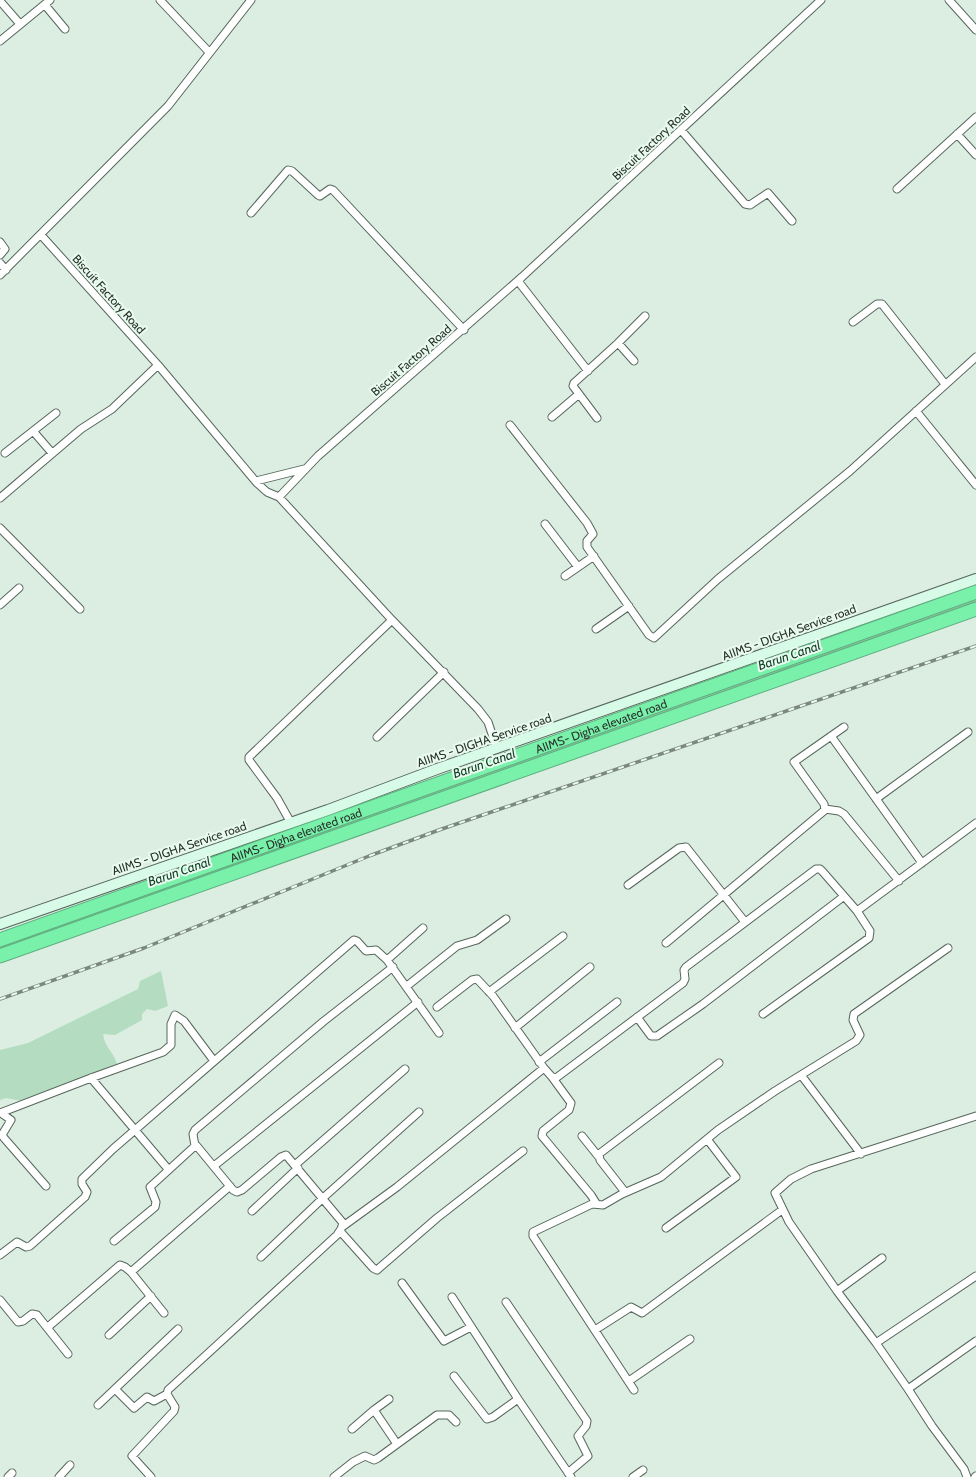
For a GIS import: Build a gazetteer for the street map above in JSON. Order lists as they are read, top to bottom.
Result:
{
  "streets": {
    "highway": ["AIIMS- Digha elevated road"],
    "main road": ["AIIMS - DIGHA Service road"],
    "street": ["Biscuit Factory Road"]
  },
  "water": ["Barun Canal"]
}
